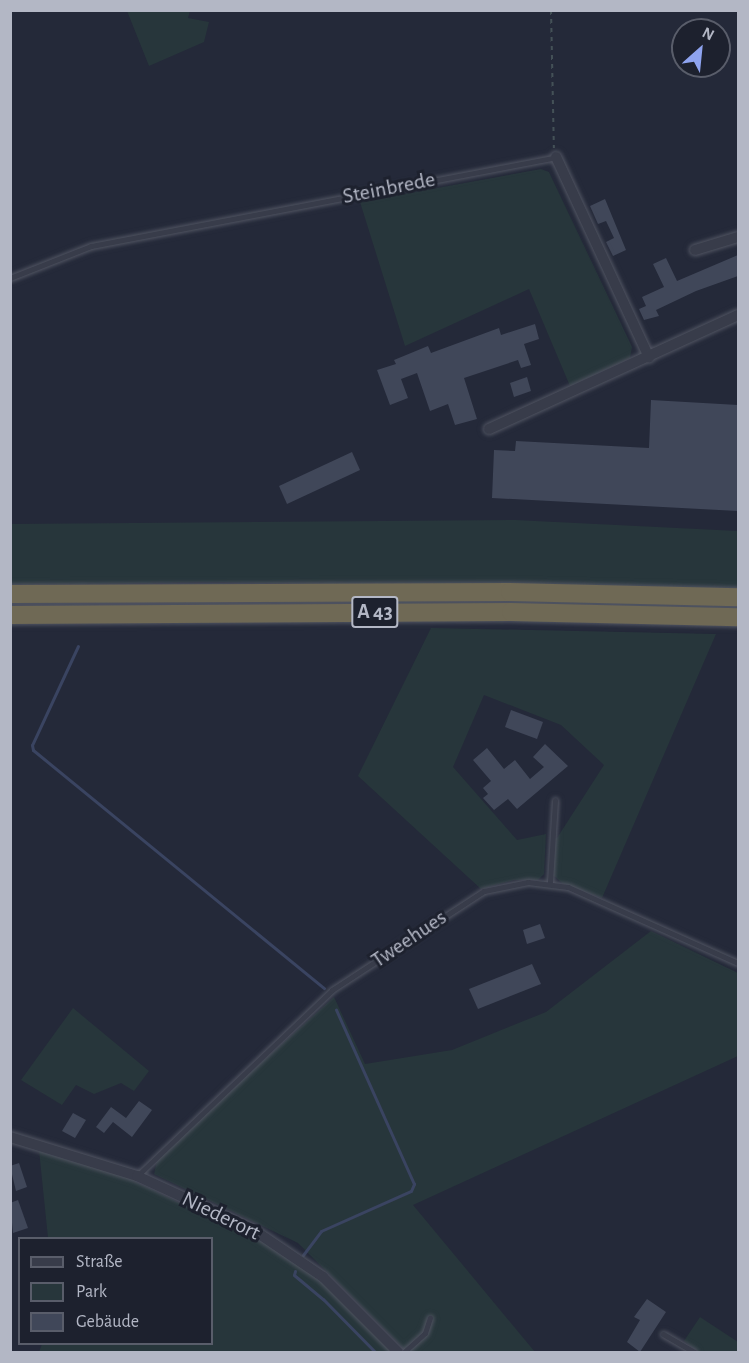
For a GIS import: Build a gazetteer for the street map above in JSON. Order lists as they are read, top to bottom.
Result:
{
  "streets": {
    "highway": ["A 43"],
    "street": ["Niederort"],
    "lane": ["Steinbrede", "Tweehues"]
  },
  "crossings": [
    ["Tweehues", "Niederort"]
  ],
  "legend": ["Straße", "Park", "Gebäude"],
  "north": "top right"
}
